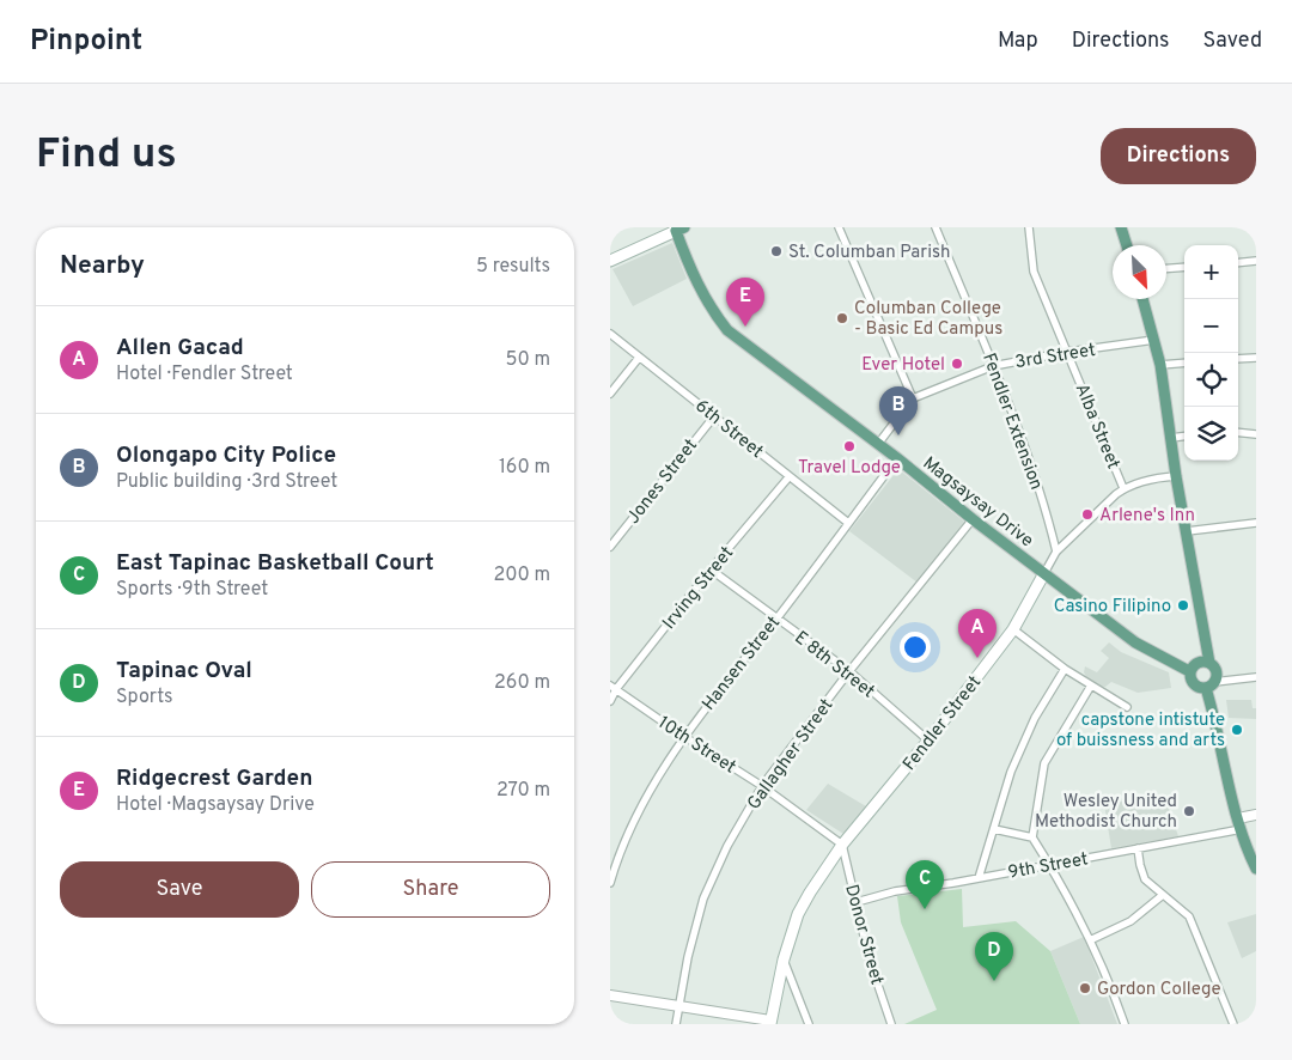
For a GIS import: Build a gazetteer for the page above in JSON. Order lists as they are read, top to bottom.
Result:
{
  "streets": {
    "main road": ["Magsaysay Drive", "Fendler Street"],
    "street": [
      "3rd Street",
      "Fendler Extension",
      "Alba Street",
      "6th Street",
      "Jones Street",
      "Irving Street",
      "Hansen Street",
      "E 8th Street",
      "10th Street",
      "Gallagher Street",
      "9th Street",
      "Donor Street"
    ]
  },
  "crossings": [
    ["3rd Street", "Fendler Extension"],
    ["3rd Street", "Alba Street"],
    ["Fendler Extension", "Fendler Street"],
    ["Alba Street", "Fendler Street"],
    ["6th Street", "Jones Street"],
    ["6th Street", "Irving Street"],
    ["6th Street", "Hansen Street"],
    ["Magsaysay Drive", "Hansen Street"],
    ["Magsaysay Drive", "Fendler Street"],
    ["Magsaysay Drive", "Gallagher Street"],
    ["Irving Street", "E 8th Street"],
    ["Irving Street", "10th Street"],
    ["Hansen Street", "E 8th Street"],
    ["Hansen Street", "10th Street"],
    ["E 8th Street", "Fendler Street"],
    ["E 8th Street", "Gallagher Street"],
    ["Fendler Street", "10th Street"],
    ["Fendler Street", "Donor Street"],
    ["10th Street", "Gallagher Street"],
    ["10th Street", "Donor Street"],
    ["9th Street", "Donor Street"]
  ],
  "places": [
    "St. Columban Parish",
    "Columban College - Basic Ed Campus",
    "Ever Hotel",
    "Travel Lodge",
    "Arlene's Inn",
    "Casino Filipino",
    "capstone intistute of buissness and arts",
    "Wesley United Methodist Church",
    "Gordon College"
  ],
  "north": "bottom right",
  "page": {
    "header": "Pinpoint",
    "nav": ["Map", "Directions", "Saved"],
    "buttons": [
      "Directions",
      ["Save", "Share"]
    ],
    "title": "Find us",
    "heading": ["Nearby", "5 results"],
    "map_buttons": ["+", "−"],
    "pins": [
      "E",
      "B",
      "A",
      "C",
      "D"
    ],
    "list": [
      {
        "mark": "A",
        "name": "Allen Gacad",
        "note": "Hotel · Fendler Street",
        "value": "50 m"
      },
      {
        "mark": "B",
        "name": "Olongapo City Police",
        "note": "Public building · 3rd Street",
        "value": "160 m"
      },
      {
        "mark": "C",
        "name": "East Tapinac Basketball Court",
        "note": "Sports · 9th Street",
        "value": "200 m"
      },
      {
        "mark": "D",
        "name": "Tapinac Oval",
        "note": "Sports",
        "value": "260 m"
      },
      {
        "mark": "E",
        "name": "Ridgecrest Garden",
        "note": "Hotel · Magsaysay Drive",
        "value": "270 m"
      }
    ]
  }
}
